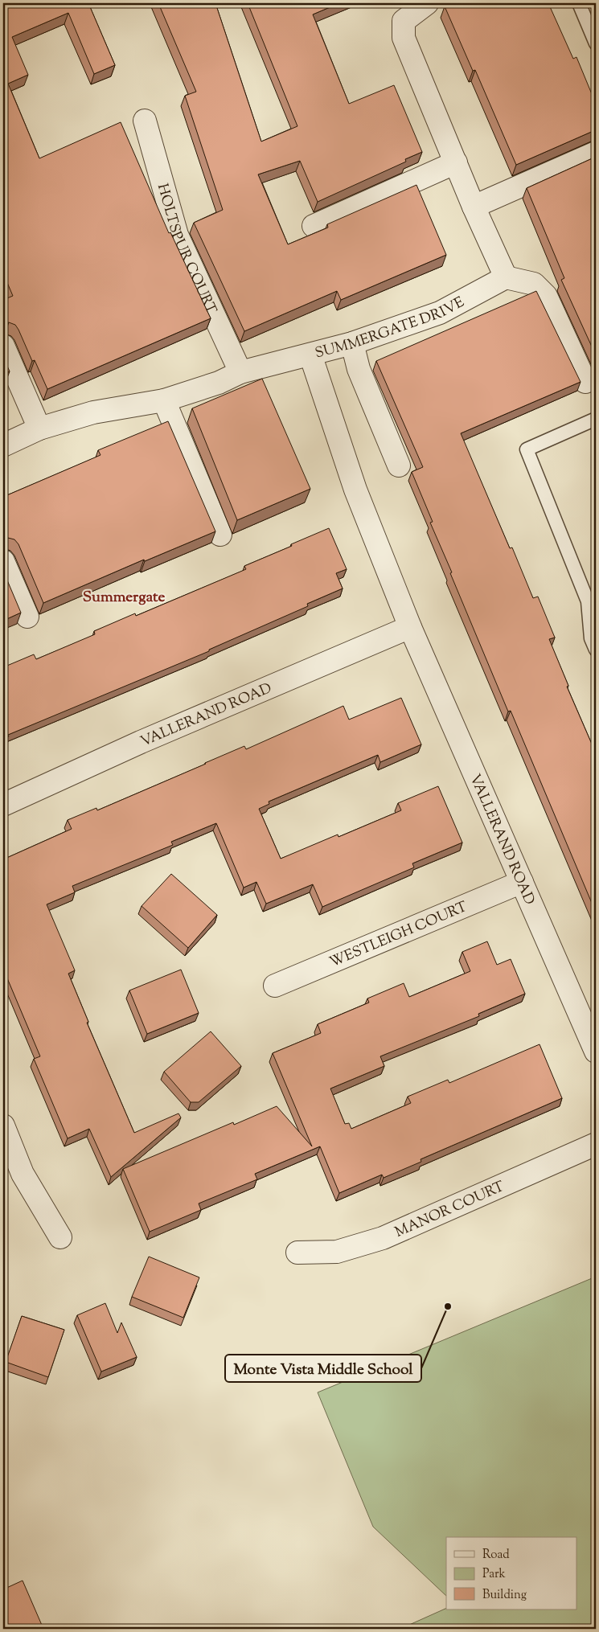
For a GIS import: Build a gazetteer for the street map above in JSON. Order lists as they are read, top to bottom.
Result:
{
  "streets": {
    "street": [
      "HOLTSPUR COURT",
      "SUMMERGATE DRIVE",
      "VALLERAND ROAD",
      "WESTLEIGH COURT",
      "MANOR COURT"
    ]
  },
  "crossings": [
    ["HOLTSPUR COURT", "SUMMERGATE DRIVE"],
    ["SUMMERGATE DRIVE", "VALLERAND ROAD"],
    ["VALLERAND ROAD", "WESTLEIGH COURT"]
  ],
  "districts": ["Summergate"],
  "places": ["Monte Vista Middle School"],
  "legend": ["Road", "Park", "Building"]
}
